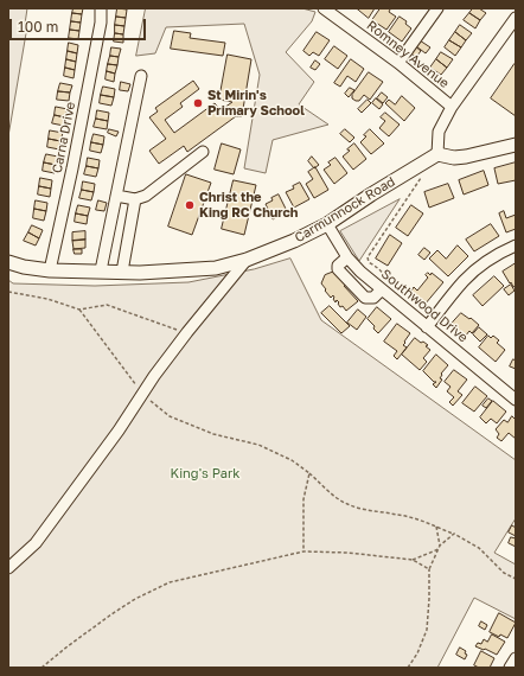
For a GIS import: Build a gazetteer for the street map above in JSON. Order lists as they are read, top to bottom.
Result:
{
  "streets": {
    "main road": ["Carmunnock Road"],
    "street": ["Romney Avenue", "Carna Drive", "Southwood Drive"]
  },
  "crossings": [
    ["Carna Drive", "Carmunnock Road"],
    ["Carmunnock Road", "Southwood Drive"]
  ],
  "parks": ["King's Park"],
  "places": ["St Mirin's Primary School", "Christ the King RC Church"],
  "scale_bar": "100 m"
}
